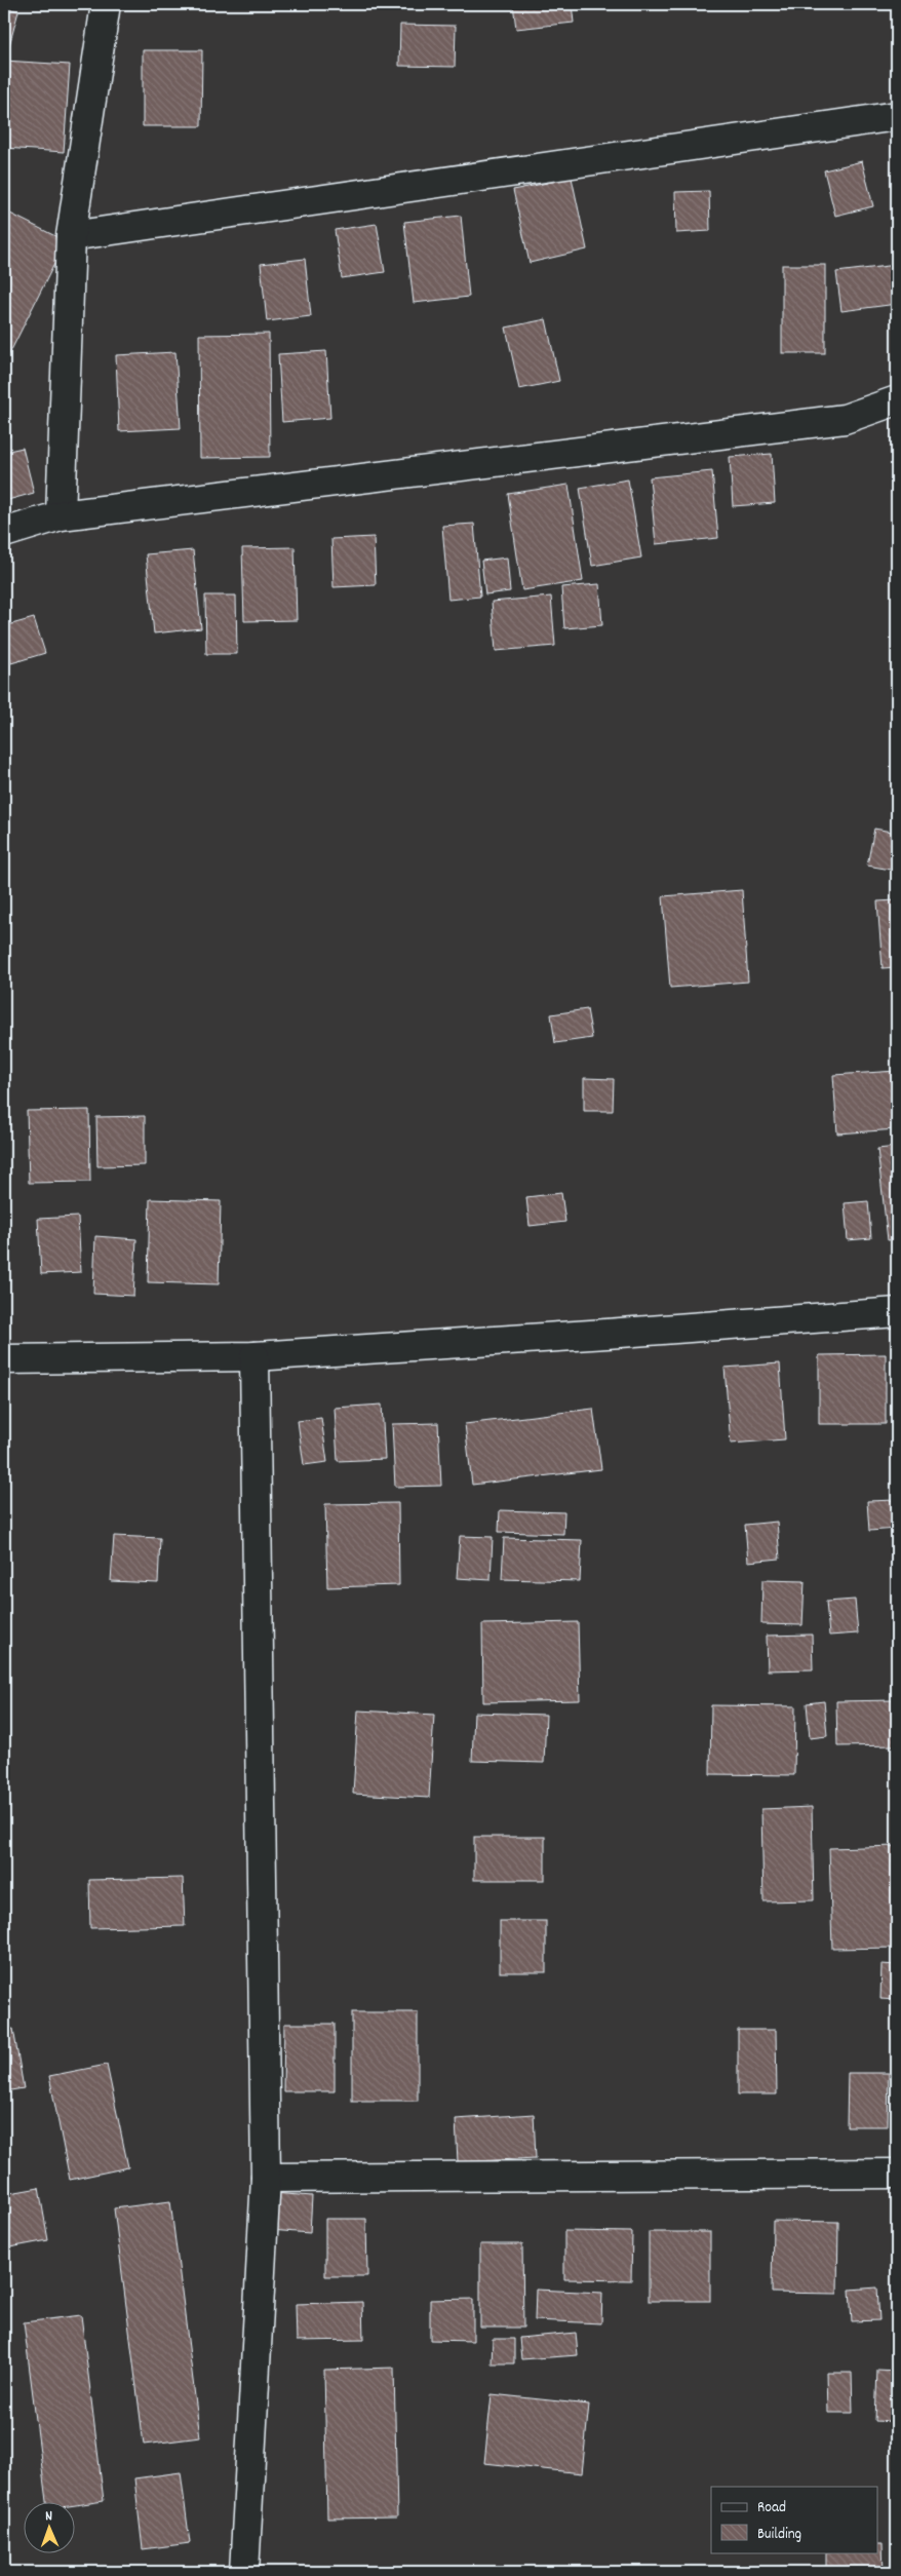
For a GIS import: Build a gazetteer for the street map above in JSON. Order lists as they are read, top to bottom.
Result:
{
  "legend": ["Road", "Building"],
  "north": "top"
}
